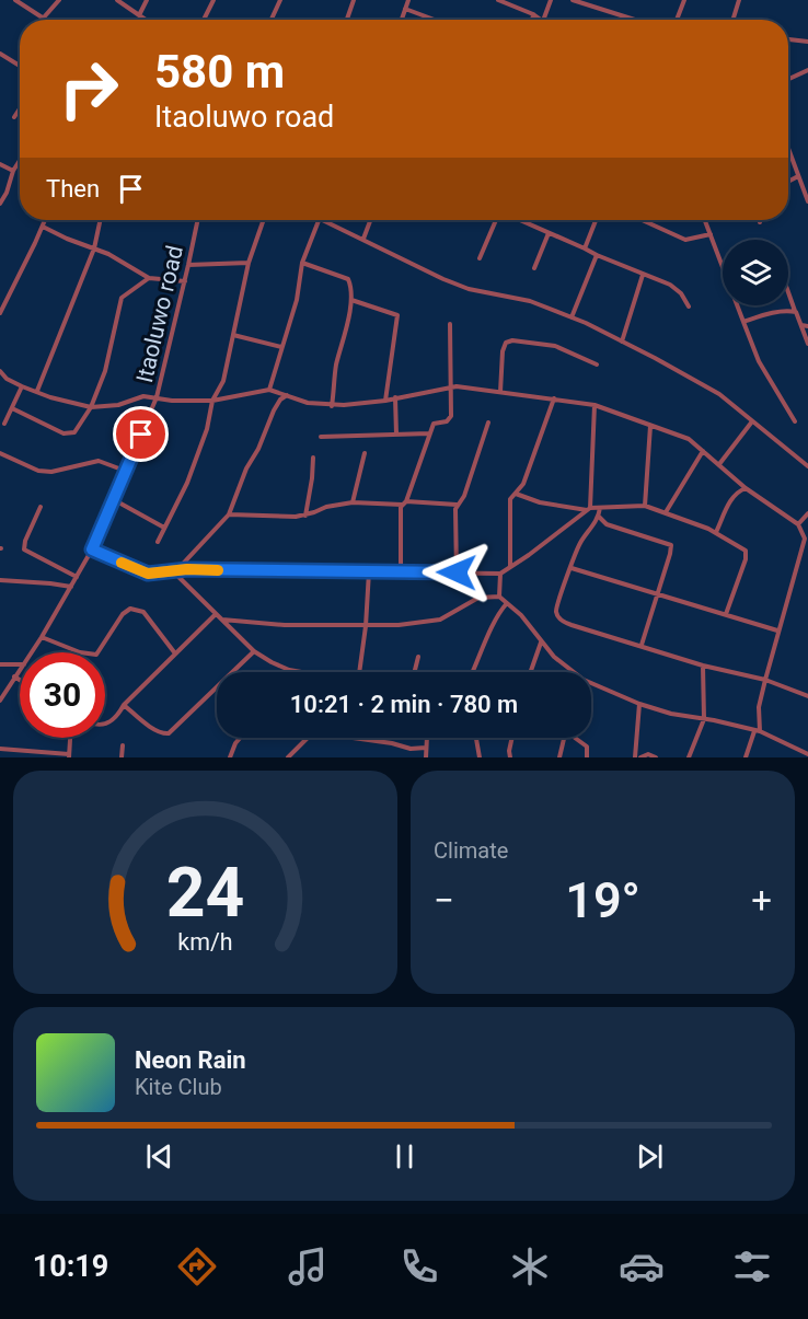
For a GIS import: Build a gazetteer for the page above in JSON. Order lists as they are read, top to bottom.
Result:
{
  "streets": {
    "street": ["Itaoluwo road"]
  },
  "page": {
    "turn": ["580 m", "Itaoluwo road"],
    "then": "Then",
    "limit": "30",
    "trip": "10:21 · 2 min · 780 m",
    "tile": "Climate",
    "heat": ["−", "19°", "+"],
    "song": ["Neon Rain", "Kite Club"],
    "tabs": "10:19",
    "gauge": ["24", "km/h"]
  }
}
